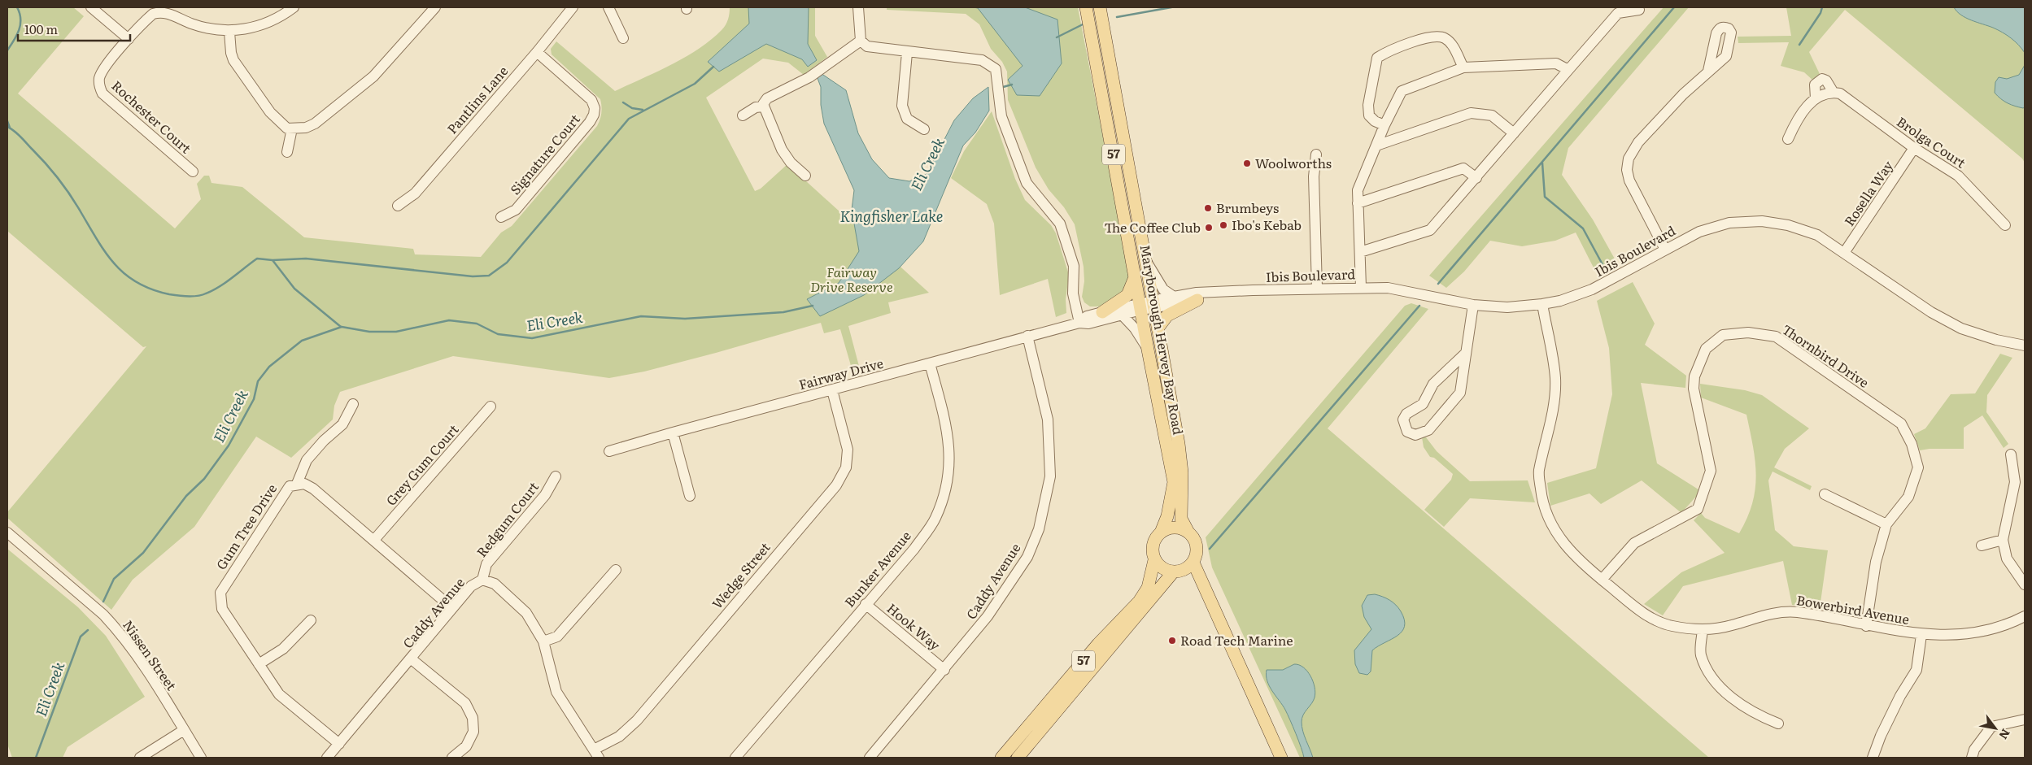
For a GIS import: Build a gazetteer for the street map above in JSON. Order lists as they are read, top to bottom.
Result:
{
  "streets": {
    "main road": ["57", "Maryborough Hervey Bay Road"],
    "street": [
      "Pantlins Lane",
      "Rochester Court",
      "Brolga Court",
      "Signature Court",
      "Rosella Way",
      "Ibis Boulevard",
      "Thornbird Drive",
      "Fairway Drive",
      "Grey Gum Court",
      "Redgum Court",
      "Gum Tree Drive",
      "Bunker Avenue",
      "Wedge Street",
      "Caddy Avenue",
      "Bowerbird Avenue",
      "Hook Way",
      "Nissen Street"
    ]
  },
  "crossings": [
    ["Pantlins Lane", "Signature Court"],
    ["Brolga Court", "Rosella Way"],
    ["57", "Maryborough Hervey Bay Road"],
    ["Rosella Way", "Ibis Boulevard"],
    ["Ibis Boulevard", "Maryborough Hervey Bay Road"],
    ["Ibis Boulevard", "Fairway Drive"],
    ["Ibis Boulevard", "Bowerbird Avenue"],
    ["Maryborough Hervey Bay Road", "Fairway Drive"],
    ["Thornbird Drive", "Bowerbird Avenue"],
    ["Fairway Drive", "Bunker Avenue"],
    ["Fairway Drive", "Wedge Street"],
    ["Fairway Drive", "Caddy Avenue"],
    ["Grey Gum Court", "Gum Tree Drive"],
    ["Redgum Court", "Caddy Avenue"],
    ["Gum Tree Drive", "Caddy Avenue"],
    ["Bunker Avenue", "Hook Way"],
    ["Wedge Street", "Caddy Avenue"],
    ["Caddy Avenue", "Hook Way"]
  ],
  "water": ["Eli Creek", "Kingfisher Lake"],
  "parks": ["Fairway Drive Reserve"],
  "places": [
    "Woolworths",
    "Brumbeys",
    "Ibo's Kebab",
    "The Coffee Club",
    "Road Tech Marine"
  ],
  "scale_bar": "100 m",
  "north": "bottom right"
}
